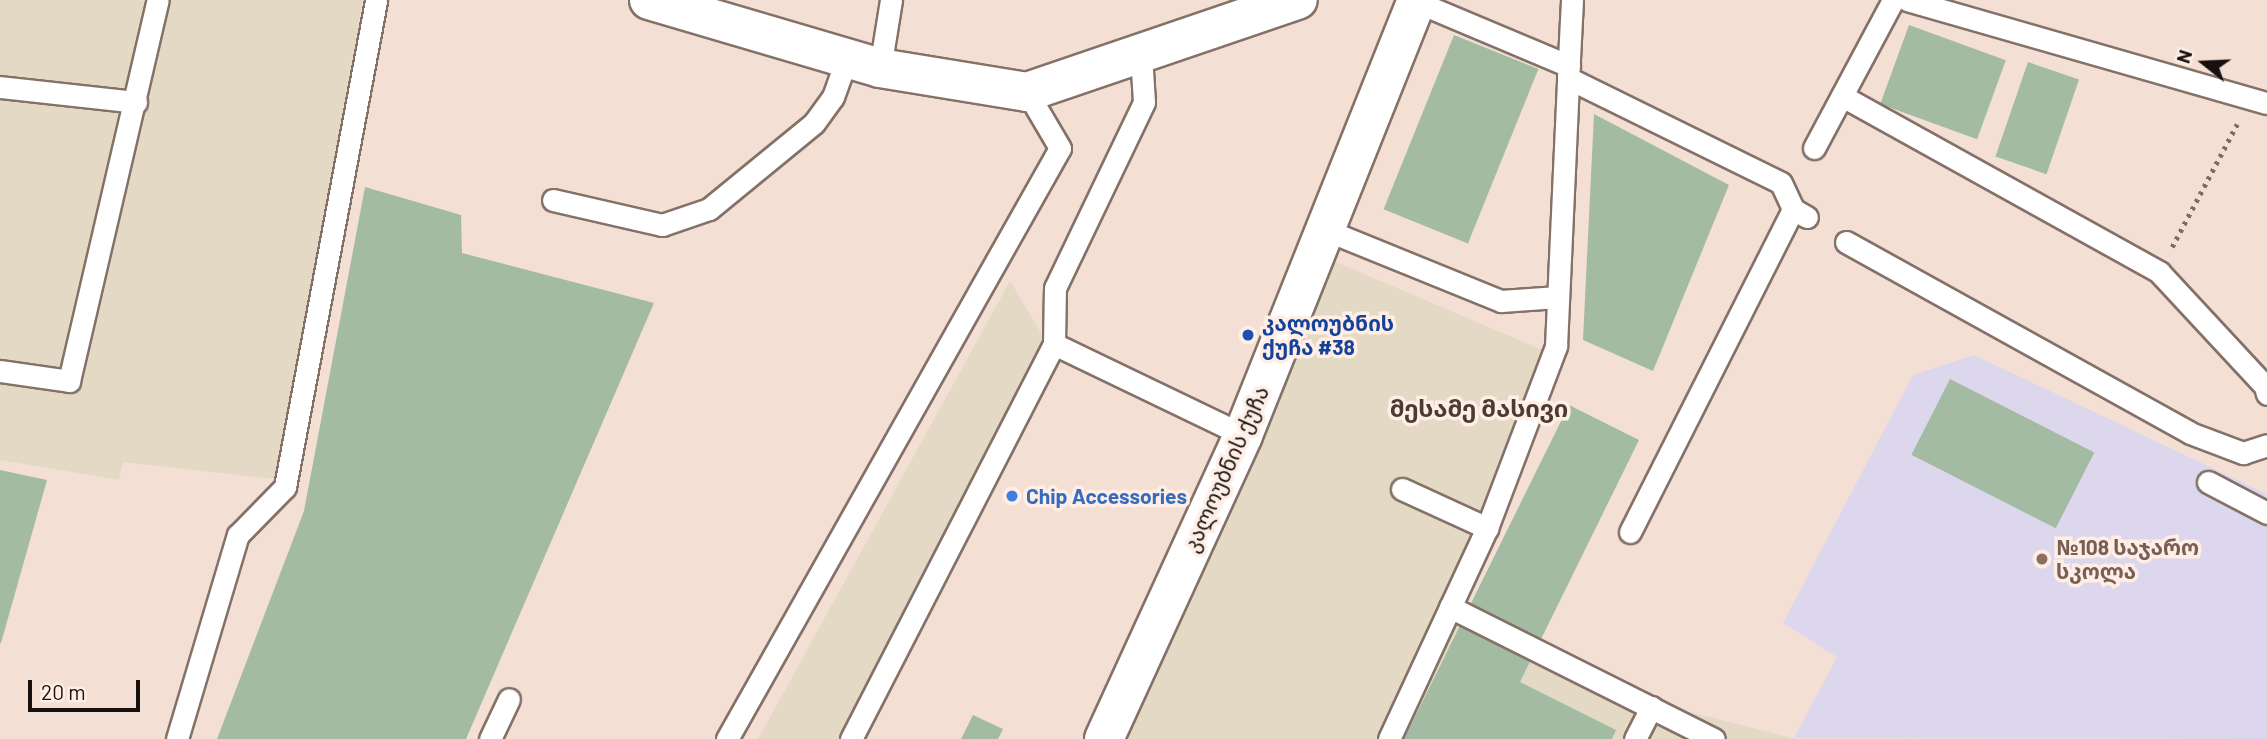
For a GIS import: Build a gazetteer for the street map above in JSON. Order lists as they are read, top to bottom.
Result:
{
  "streets": {
    "street": ["კალოუბნის ქუჩა"]
  },
  "districts": ["მესამე მასივი"],
  "places": ["კალოუბნის ქუჩა #38", "Chip Accessories", "№108 საჯარო სკოლა"],
  "scale_bar": "20 m",
  "north": "left"
}
